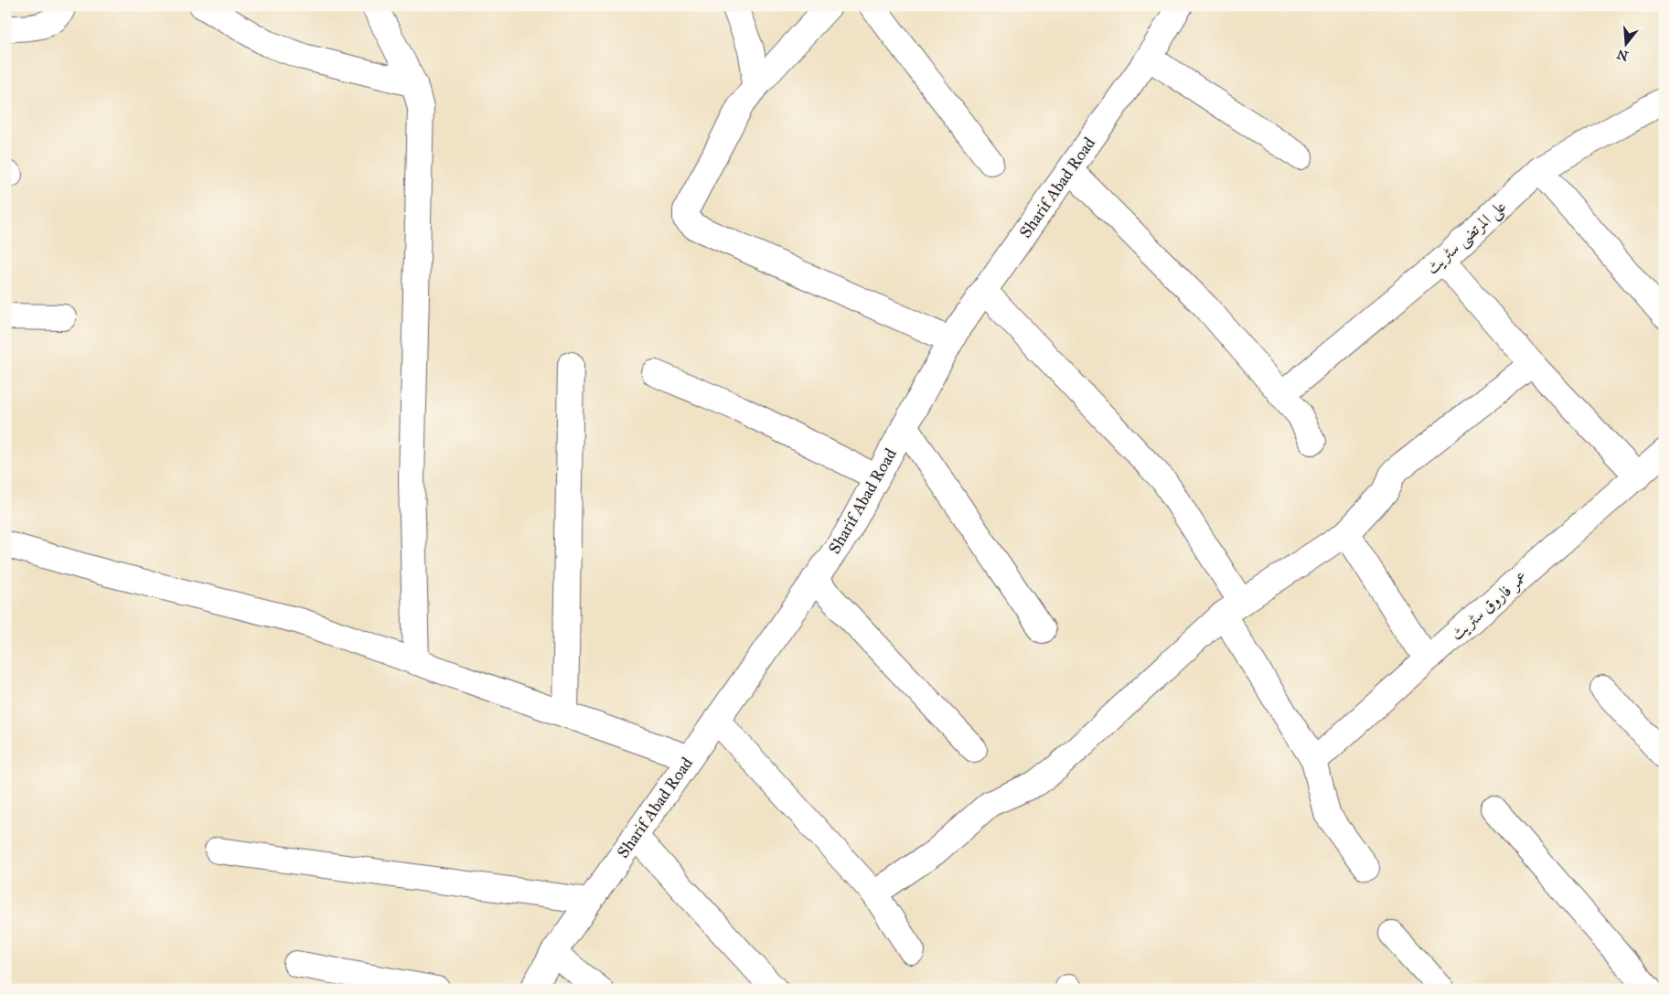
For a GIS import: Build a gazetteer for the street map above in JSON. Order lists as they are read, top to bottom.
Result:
{
  "streets": {
    "street": ["Sharif Abad Road", "علی المرتضی سٹریٹ", "عمر فاروق سٹریٹ"]
  },
  "north": "bottom"
}
